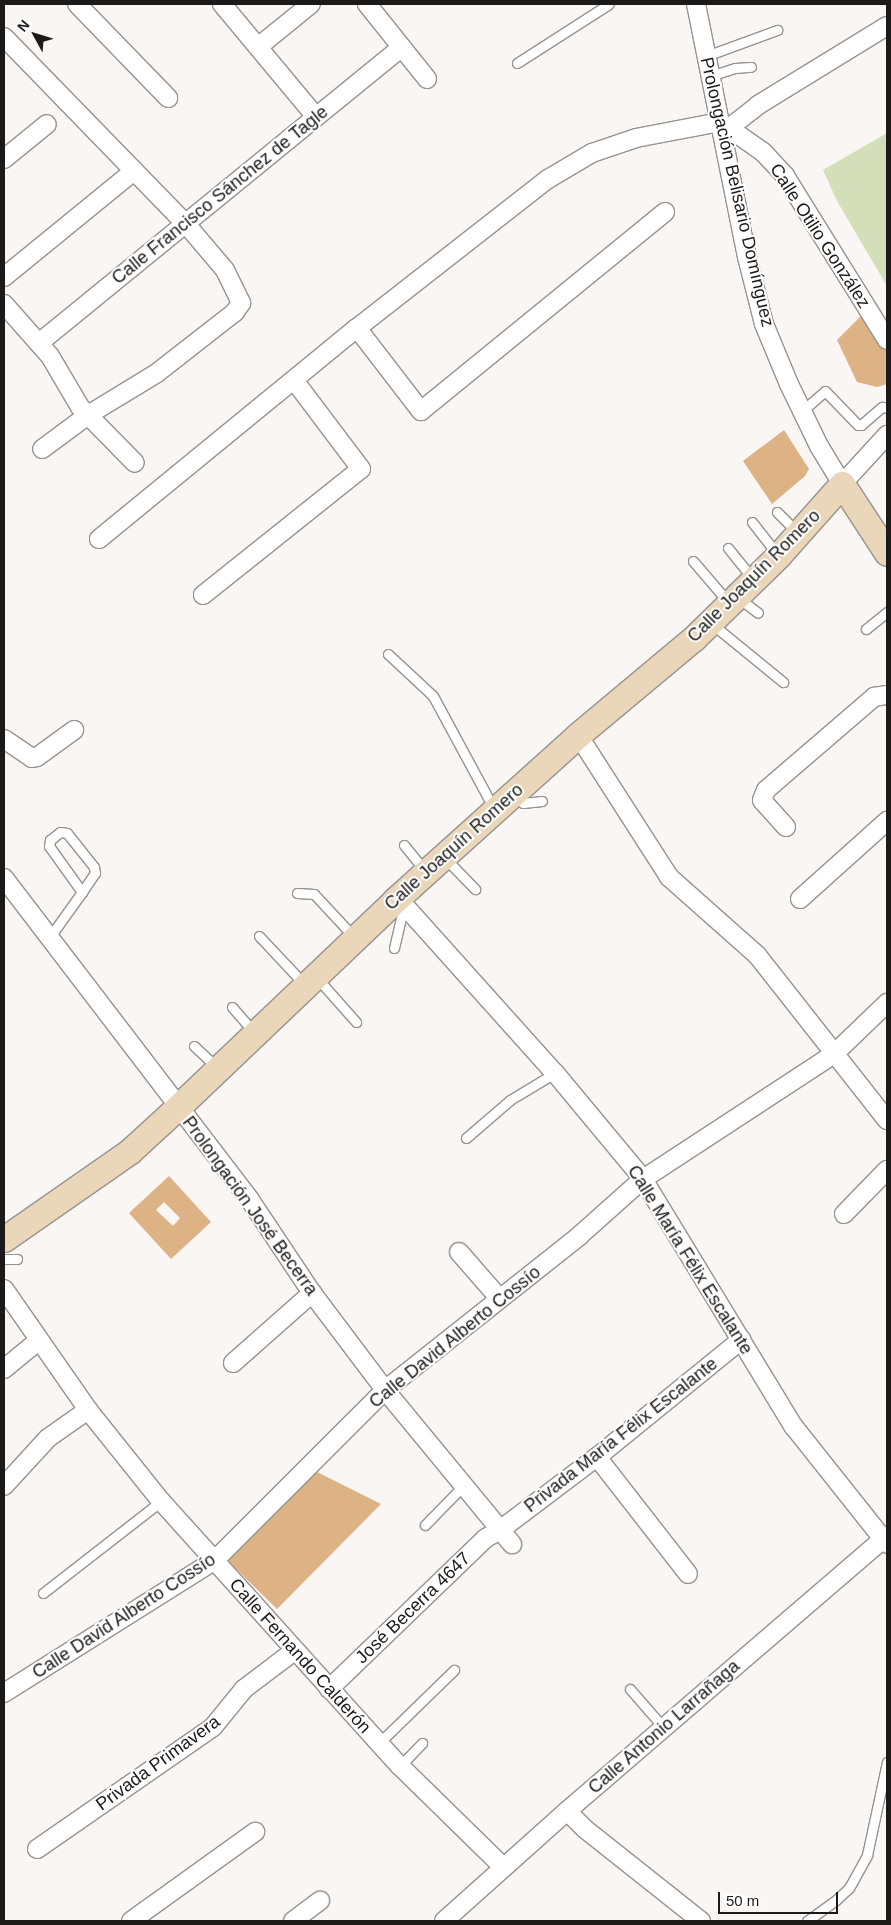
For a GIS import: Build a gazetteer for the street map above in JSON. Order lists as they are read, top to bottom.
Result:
{
  "streets": {
    "street": [
      "Prolongación Belisario Domínguez",
      "Calle Francisco Sánchez de Tagle",
      "Calle Otilio González",
      "Calle Joaquín Romero",
      "Prolongación José Becerra",
      "Calle María Félix Escalante",
      "Calle David Alberto Cossío",
      "Privada María Félix Escalante",
      "José Becerra 4647",
      "Calle Fernando Calderón",
      "Calle Antonio Larrañaga",
      "Privada Primavera"
    ]
  },
  "crossings": [
    ["Prolongación Belisario Domínguez", "Calle Otilio González"],
    ["Prolongación Belisario Domínguez", "Calle Joaquín Romero"],
    ["Calle Joaquín Romero", "Prolongación José Becerra"],
    ["Calle Joaquín Romero", "Calle María Félix Escalante"],
    ["Prolongación José Becerra", "Calle David Alberto Cossío"],
    ["Prolongación José Becerra", "Privada María Félix Escalante"],
    ["Prolongación José Becerra", "José Becerra 4647"],
    ["Calle María Félix Escalante", "Calle David Alberto Cossío"],
    ["Calle María Félix Escalante", "Privada María Félix Escalante"],
    ["Calle María Félix Escalante", "Calle Antonio Larrañaga"],
    ["Calle David Alberto Cossío", "Calle Fernando Calderón"],
    ["Privada María Félix Escalante", "José Becerra 4647"],
    ["José Becerra 4647", "Calle Fernando Calderón"],
    ["Calle Fernando Calderón", "Calle Antonio Larrañaga"],
    ["Calle Fernando Calderón", "Privada Primavera"]
  ],
  "scale_bar": "50 m",
  "north": "top left"
}
